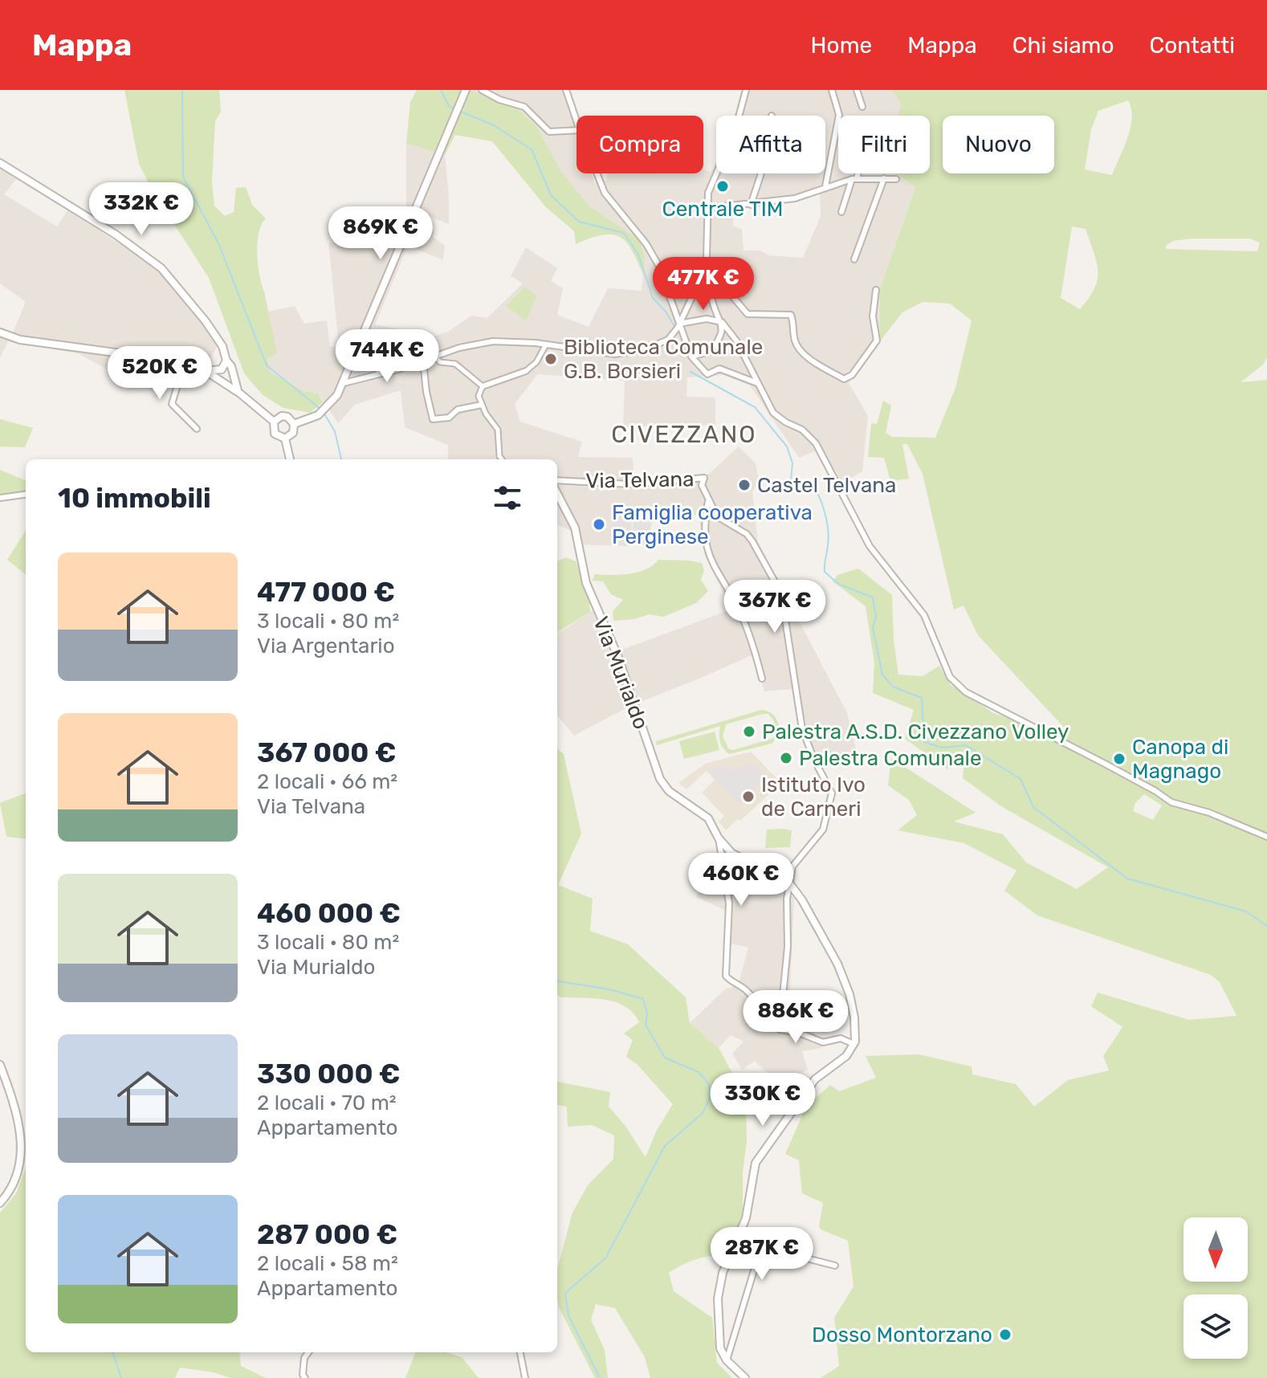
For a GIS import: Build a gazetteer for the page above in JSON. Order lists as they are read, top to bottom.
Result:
{
  "streets": {
    "street": ["Via Telvana", "Via Murialdo"]
  },
  "crossings": [
    ["Via Telvana", "Via Murialdo"]
  ],
  "districts": ["CIVEZZANO"],
  "places": [
    "Centrale TIM",
    "Biblioteca Comunale G.B. Borsieri",
    "Castel Telvana",
    "Famiglia cooperativa Perginese",
    "Palestra A.S.D. Civezzano Volley",
    "Palestra Comunale",
    "Canopa di Magnago",
    "Istituto Ivo de Carneri",
    "Dosso Montorzano"
  ],
  "north": "bottom",
  "page": {
    "header": "Mappa",
    "nav": [
      "Home",
      "Mappa",
      "Chi siamo",
      "Contatti"
    ],
    "chip": [
      "Compra",
      "Affitta",
      "Filtri",
      "Nuovo"
    ],
    "price": [
      "332K €",
      "869K €",
      "477K €",
      "744K €",
      "520K €",
      "367K €",
      "460K €",
      "886K €",
      "330K €",
      "287K €"
    ],
    "heading": "10 immobili",
    "list": [
      {
        "name": "477 000 €",
        "note": "3 locali · 80 m² · Via Argentario"
      },
      {
        "name": "367 000 €",
        "note": "2 locali · 66 m² · Via Telvana"
      },
      {
        "name": "460 000 €",
        "note": "3 locali · 80 m² · Via Murialdo"
      },
      {
        "name": "330 000 €",
        "note": "2 locali · 70 m² · Appartamento"
      },
      {
        "name": "287 000 €",
        "note": "2 locali · 58 m² · Appartamento"
      }
    ]
  }
}
